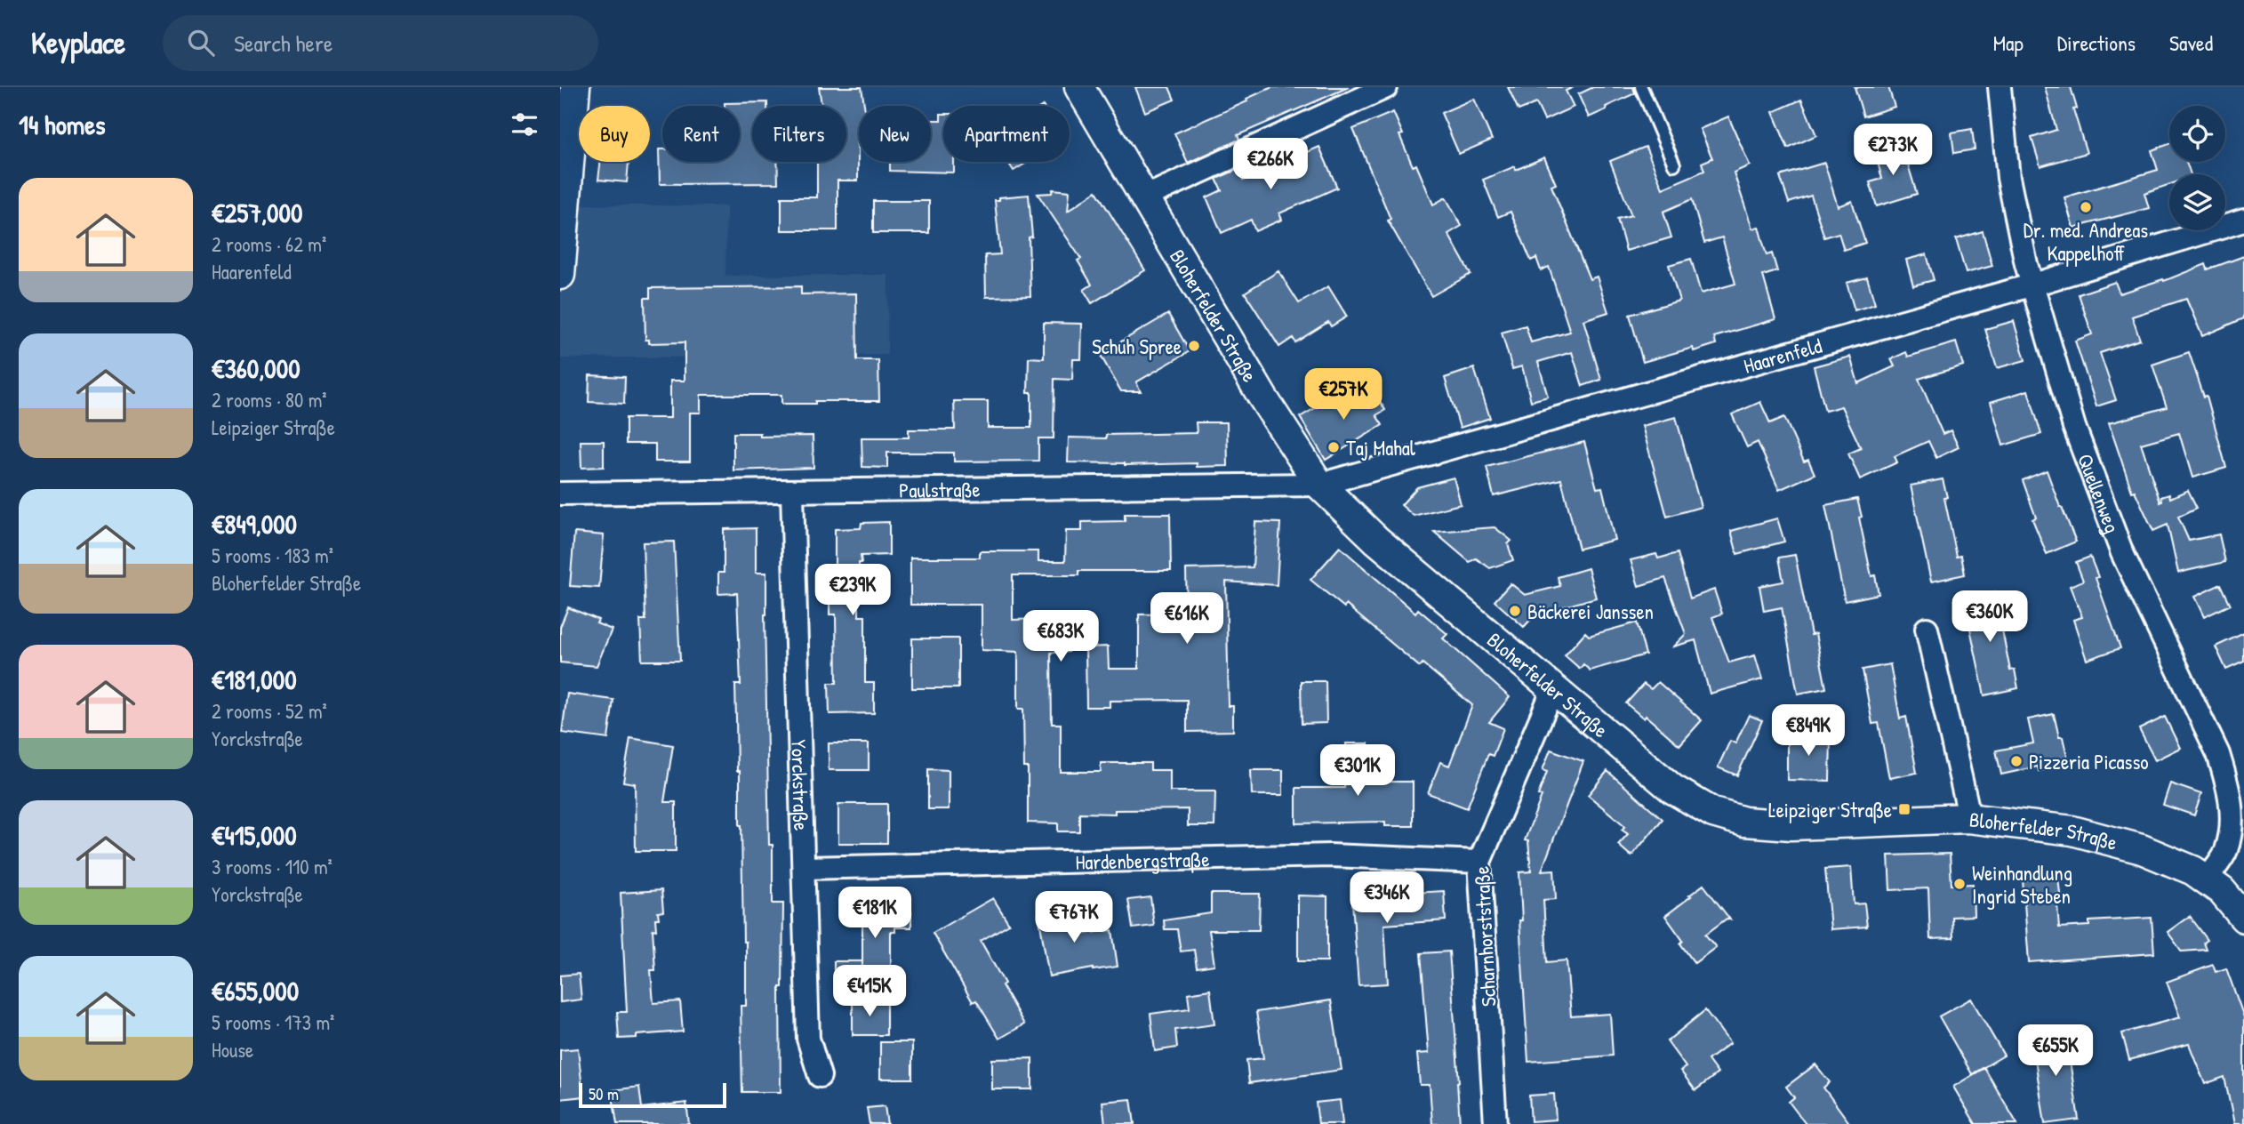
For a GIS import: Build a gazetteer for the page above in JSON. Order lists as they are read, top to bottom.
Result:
{
  "streets": {
    "street": [
      "Bloherfelder Straße",
      "Haarenfeld",
      "Paulstraße",
      "Quellenweg",
      "Yorckstraße",
      "Hardenbergstraße",
      "Scharnhorststraße"
    ]
  },
  "crossings": [
    ["Bloherfelder Straße", "Haarenfeld"],
    ["Bloherfelder Straße", "Paulstraße"],
    ["Bloherfelder Straße", "Quellenweg"],
    ["Bloherfelder Straße", "Scharnhorststraße"],
    ["Haarenfeld", "Paulstraße"],
    ["Haarenfeld", "Quellenweg"],
    ["Paulstraße", "Yorckstraße"],
    ["Yorckstraße", "Hardenbergstraße"],
    ["Hardenbergstraße", "Scharnhorststraße"]
  ],
  "places": {
    "other": [
      "Dr. med. Andreas Kappelhoff",
      "Schuh Spree",
      "Taj Mahal",
      "Bäckerei Janssen",
      "Pizzeria Picasso",
      "Weinhandlung Ingrid Steben"
    ],
    "transit": ["Leipziger Straße"]
  },
  "scale_bar": "50 m",
  "page": {
    "header": "Keyplace",
    "search": "Search here",
    "nav": ["Map", "Directions", "Saved"],
    "heading": "14 homes",
    "chip": [
      "Buy",
      "Rent",
      "Filters",
      "New",
      "Apartment"
    ],
    "price": [
      "€273K",
      "€266K",
      "€257K",
      "€239K",
      "€360K",
      "€616K",
      "€683K",
      "€849K",
      "€301K",
      "€346K",
      "€181K",
      "€767K",
      "€415K",
      "€655K"
    ],
    "list": [
      {
        "name": "€257,000",
        "note": "2 rooms · 62 m² · Haarenfeld"
      },
      {
        "name": "€360,000",
        "note": "2 rooms · 80 m² · Leipziger Straße"
      },
      {
        "name": "€849,000",
        "note": "5 rooms · 183 m² · Bloherfelder Straße"
      },
      {
        "name": "€181,000",
        "note": "2 rooms · 52 m² · Yorckstraße"
      },
      {
        "name": "€415,000",
        "note": "3 rooms · 110 m² · Yorckstraße"
      },
      {
        "name": "€655,000",
        "note": "5 rooms · 173 m² · House"
      }
    ],
    "scale": "50 m"
  }
}
